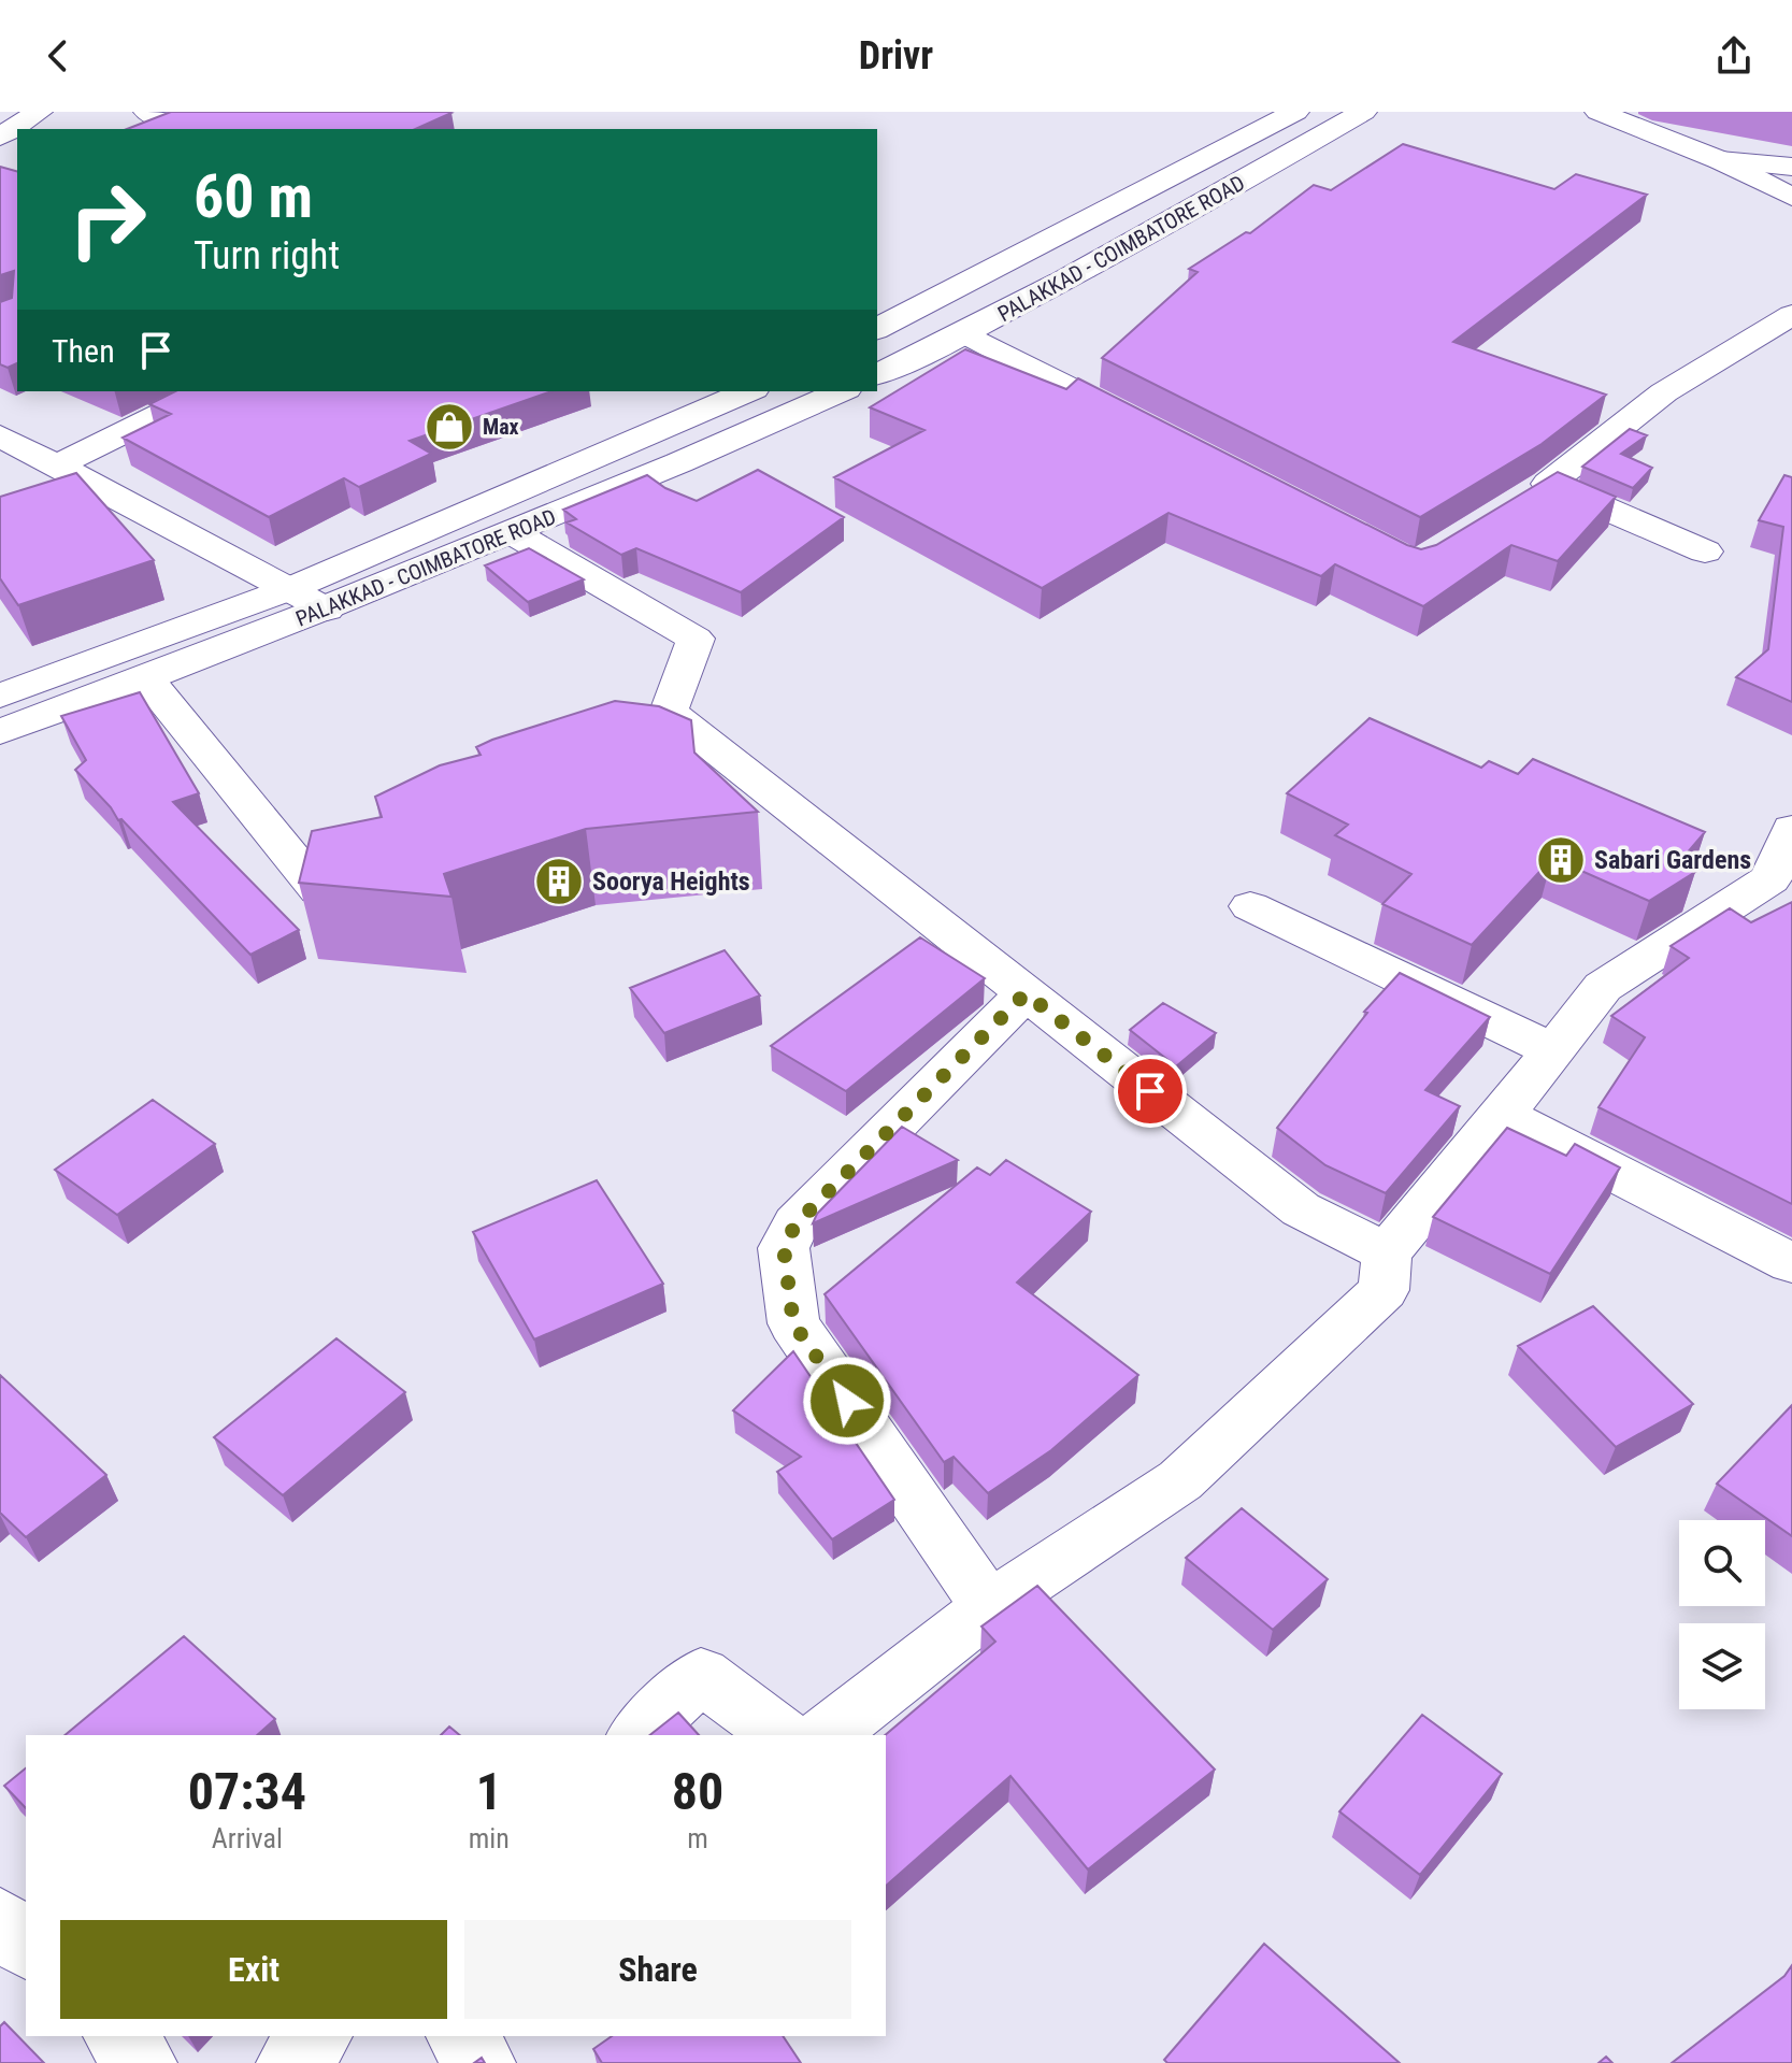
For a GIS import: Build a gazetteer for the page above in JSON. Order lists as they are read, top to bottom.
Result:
{
  "streets": {
    "street": ["PALAKKAD - COIMBATORE ROAD"]
  },
  "places": {
    "shop": ["Max"],
    "building": ["Sabari Gardens", "Soorya Heights"]
  },
  "page": {
    "header": "Drivr",
    "turn": ["60 m", "Turn right"],
    "then": "Then",
    "eta": [
      "07:34",
      "Arrival",
      "1",
      "min",
      "80",
      "m"
    ],
    "buttons": ["Exit", "Share"]
  }
}
